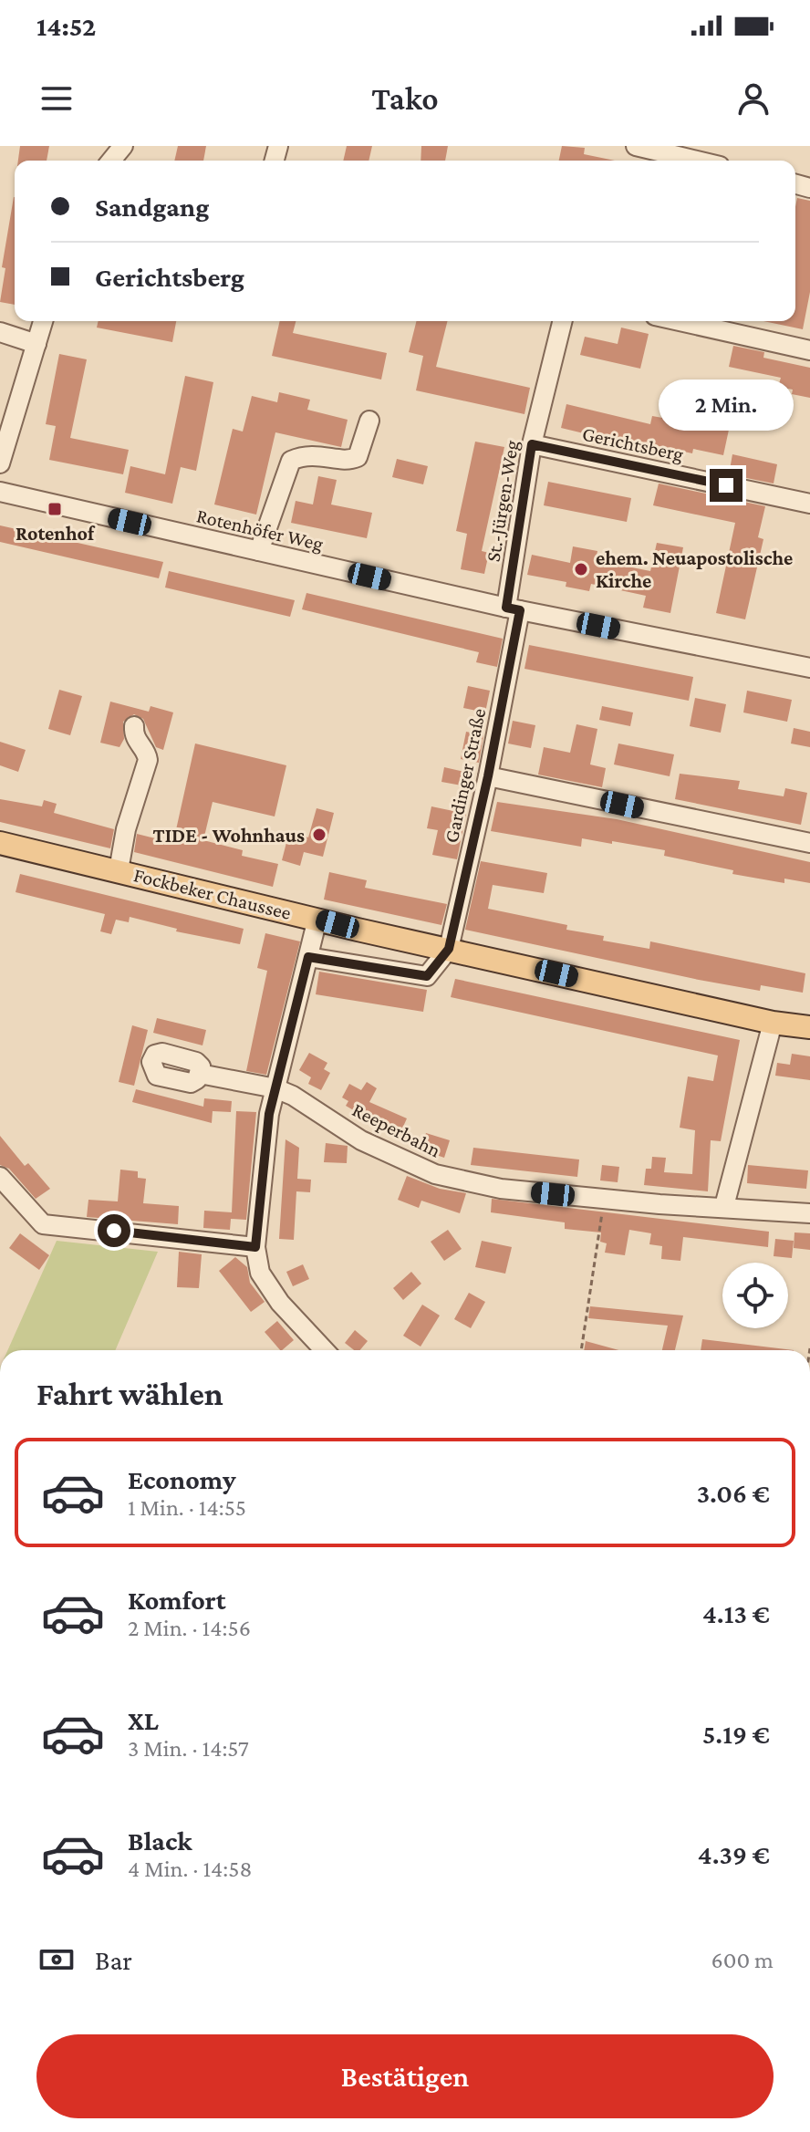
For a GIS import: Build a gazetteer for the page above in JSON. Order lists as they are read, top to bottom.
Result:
{
  "streets": {
    "main road": ["Fockbeker Chaussee"],
    "street": [
      "Gerichtsberg",
      "St.-Jürgen-Weg",
      "Rotenhöfer Weg",
      "Gardinger Straße",
      "Reeperbahn"
    ]
  },
  "crossings": [
    ["Gerichtsberg", "St.-Jürgen-Weg"],
    ["St.-Jürgen-Weg", "Rotenhöfer Weg"],
    ["St.-Jürgen-Weg", "Gardinger Straße"],
    ["Rotenhöfer Weg", "Gardinger Straße"],
    ["Gardinger Straße", "Fockbeker Chaussee"]
  ],
  "places": {
    "transit": ["Rotenhof"],
    "other": ["ehem. Neuapostolische Kirche", "TIDE - Wohnhaus"]
  },
  "page": {
    "status": "14:52",
    "header": "Tako",
    "banner": ["Sandgang", "Gerichtsberg"],
    "bubble": "2 Min.",
    "heading": "Fahrt wählen",
    "list": [
      {
        "name": "Economy",
        "note": "1 Min. · 14:55",
        "value": "3.06 €"
      },
      {
        "name": "Komfort",
        "note": "2 Min. · 14:56",
        "value": "4.13 €"
      },
      {
        "name": "XL",
        "note": "3 Min. · 14:57",
        "value": "5.19 €"
      },
      {
        "name": "Black",
        "note": "4 Min. · 14:58",
        "value": "4.39 €"
      }
    ],
    "pay": ["Bar", "600 m"],
    "buttons": "Bestätigen"
  }
}
